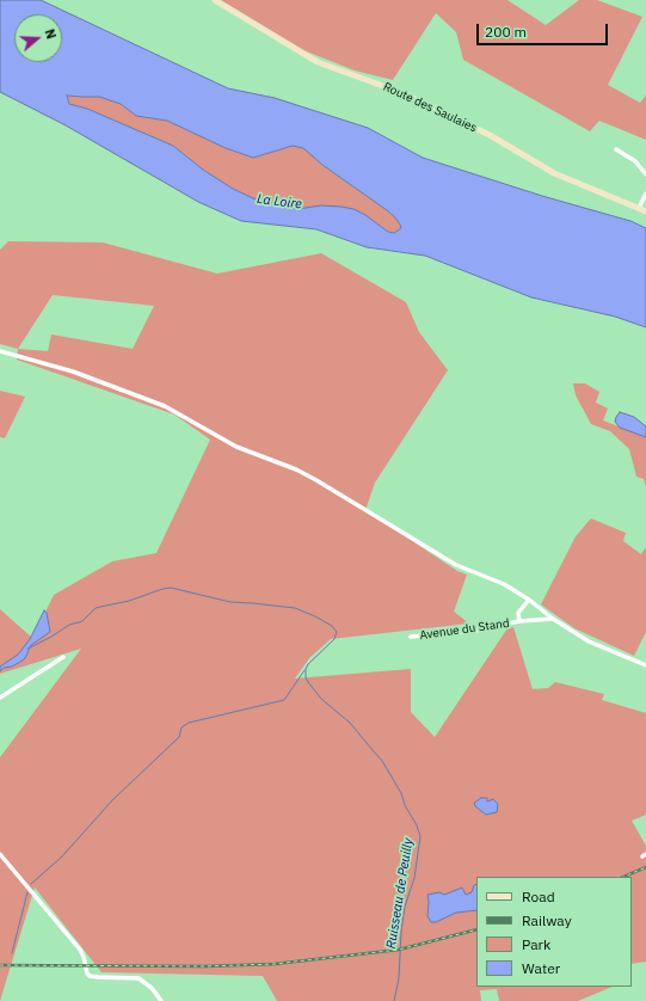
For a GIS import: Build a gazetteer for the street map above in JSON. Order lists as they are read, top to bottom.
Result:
{
  "streets": {
    "street": ["Route des Saulaies", "Avenue du Stand"]
  },
  "water": ["La Loire", "Ruisseau de Peuilly"],
  "legend": [
    "Road",
    "Railway",
    "Park",
    "Water"
  ],
  "scale_bar": "200 m",
  "north": "right"
}
